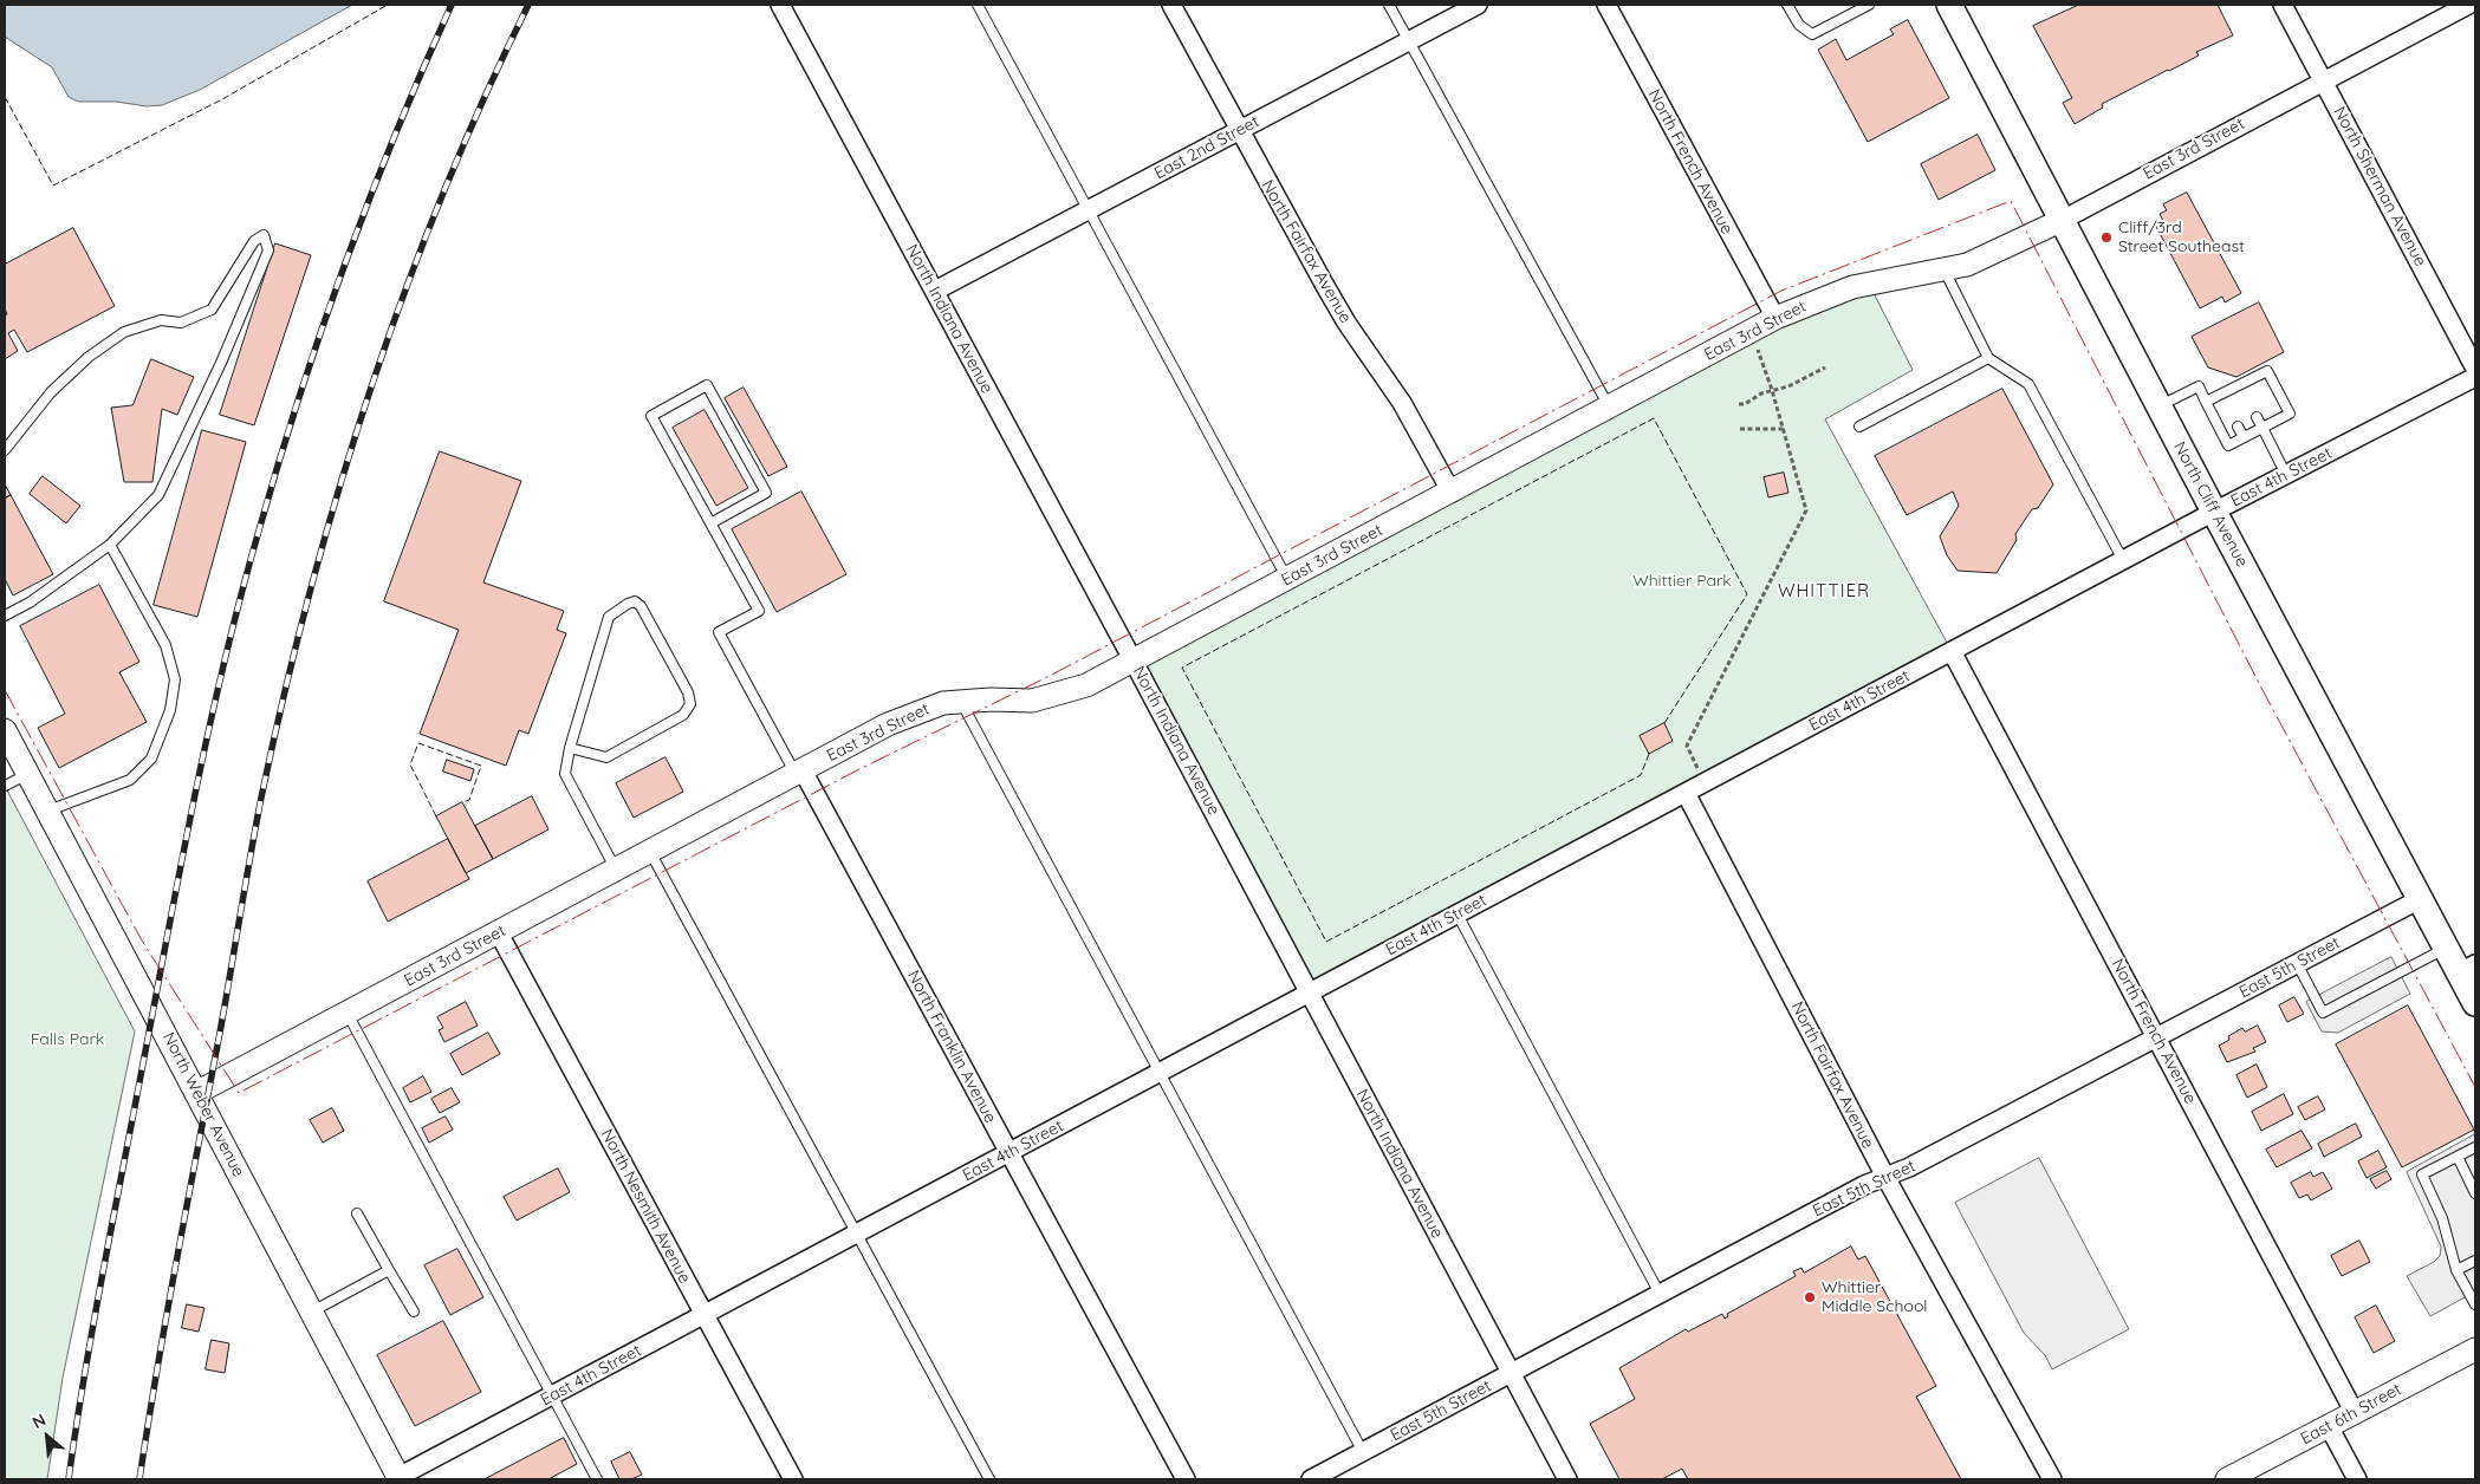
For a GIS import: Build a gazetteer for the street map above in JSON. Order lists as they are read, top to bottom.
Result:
{
  "streets": {
    "main road": ["North Cliff Avenue"],
    "street": [
      "East 2nd Street",
      "East 3rd Street",
      "North French Avenue",
      "North Sherman Avenue",
      "North Fairfax Avenue",
      "North Indiana Avenue",
      "East 4th Street",
      "East 5th Street",
      "North Franklin Avenue",
      "North Weber Avenue",
      "North Nesmith Avenue",
      "East 6th Street"
    ]
  },
  "crossings": [
    ["East 2nd Street", "North Fairfax Avenue"],
    ["East 2nd Street", "North Indiana Avenue"],
    ["East 3rd Street", "North French Avenue"],
    ["East 3rd Street", "North Sherman Avenue"],
    ["East 3rd Street", "North Fairfax Avenue"],
    ["East 3rd Street", "North Indiana Avenue"],
    ["East 3rd Street", "North Cliff Avenue"],
    ["East 3rd Street", "North Franklin Avenue"],
    ["East 3rd Street", "North Weber Avenue"],
    ["East 3rd Street", "North Nesmith Avenue"],
    ["North French Avenue", "East 4th Street"],
    ["North French Avenue", "East 5th Street"],
    ["North French Avenue", "East 6th Street"],
    ["North Fairfax Avenue", "East 4th Street"],
    ["North Fairfax Avenue", "East 5th Street"],
    ["North Indiana Avenue", "East 4th Street"],
    ["North Indiana Avenue", "East 5th Street"],
    ["East 4th Street", "North Cliff Avenue"],
    ["East 4th Street", "North Franklin Avenue"],
    ["East 4th Street", "North Weber Avenue"],
    ["East 4th Street", "North Nesmith Avenue"],
    ["North Cliff Avenue", "East 5th Street"]
  ],
  "districts": ["WHITTIER"],
  "parks": ["Whittier Park", "Falls Park"],
  "places": ["Cliff/3rd Street Southeast", "Whittier Middle School"],
  "north": "top left"
}
